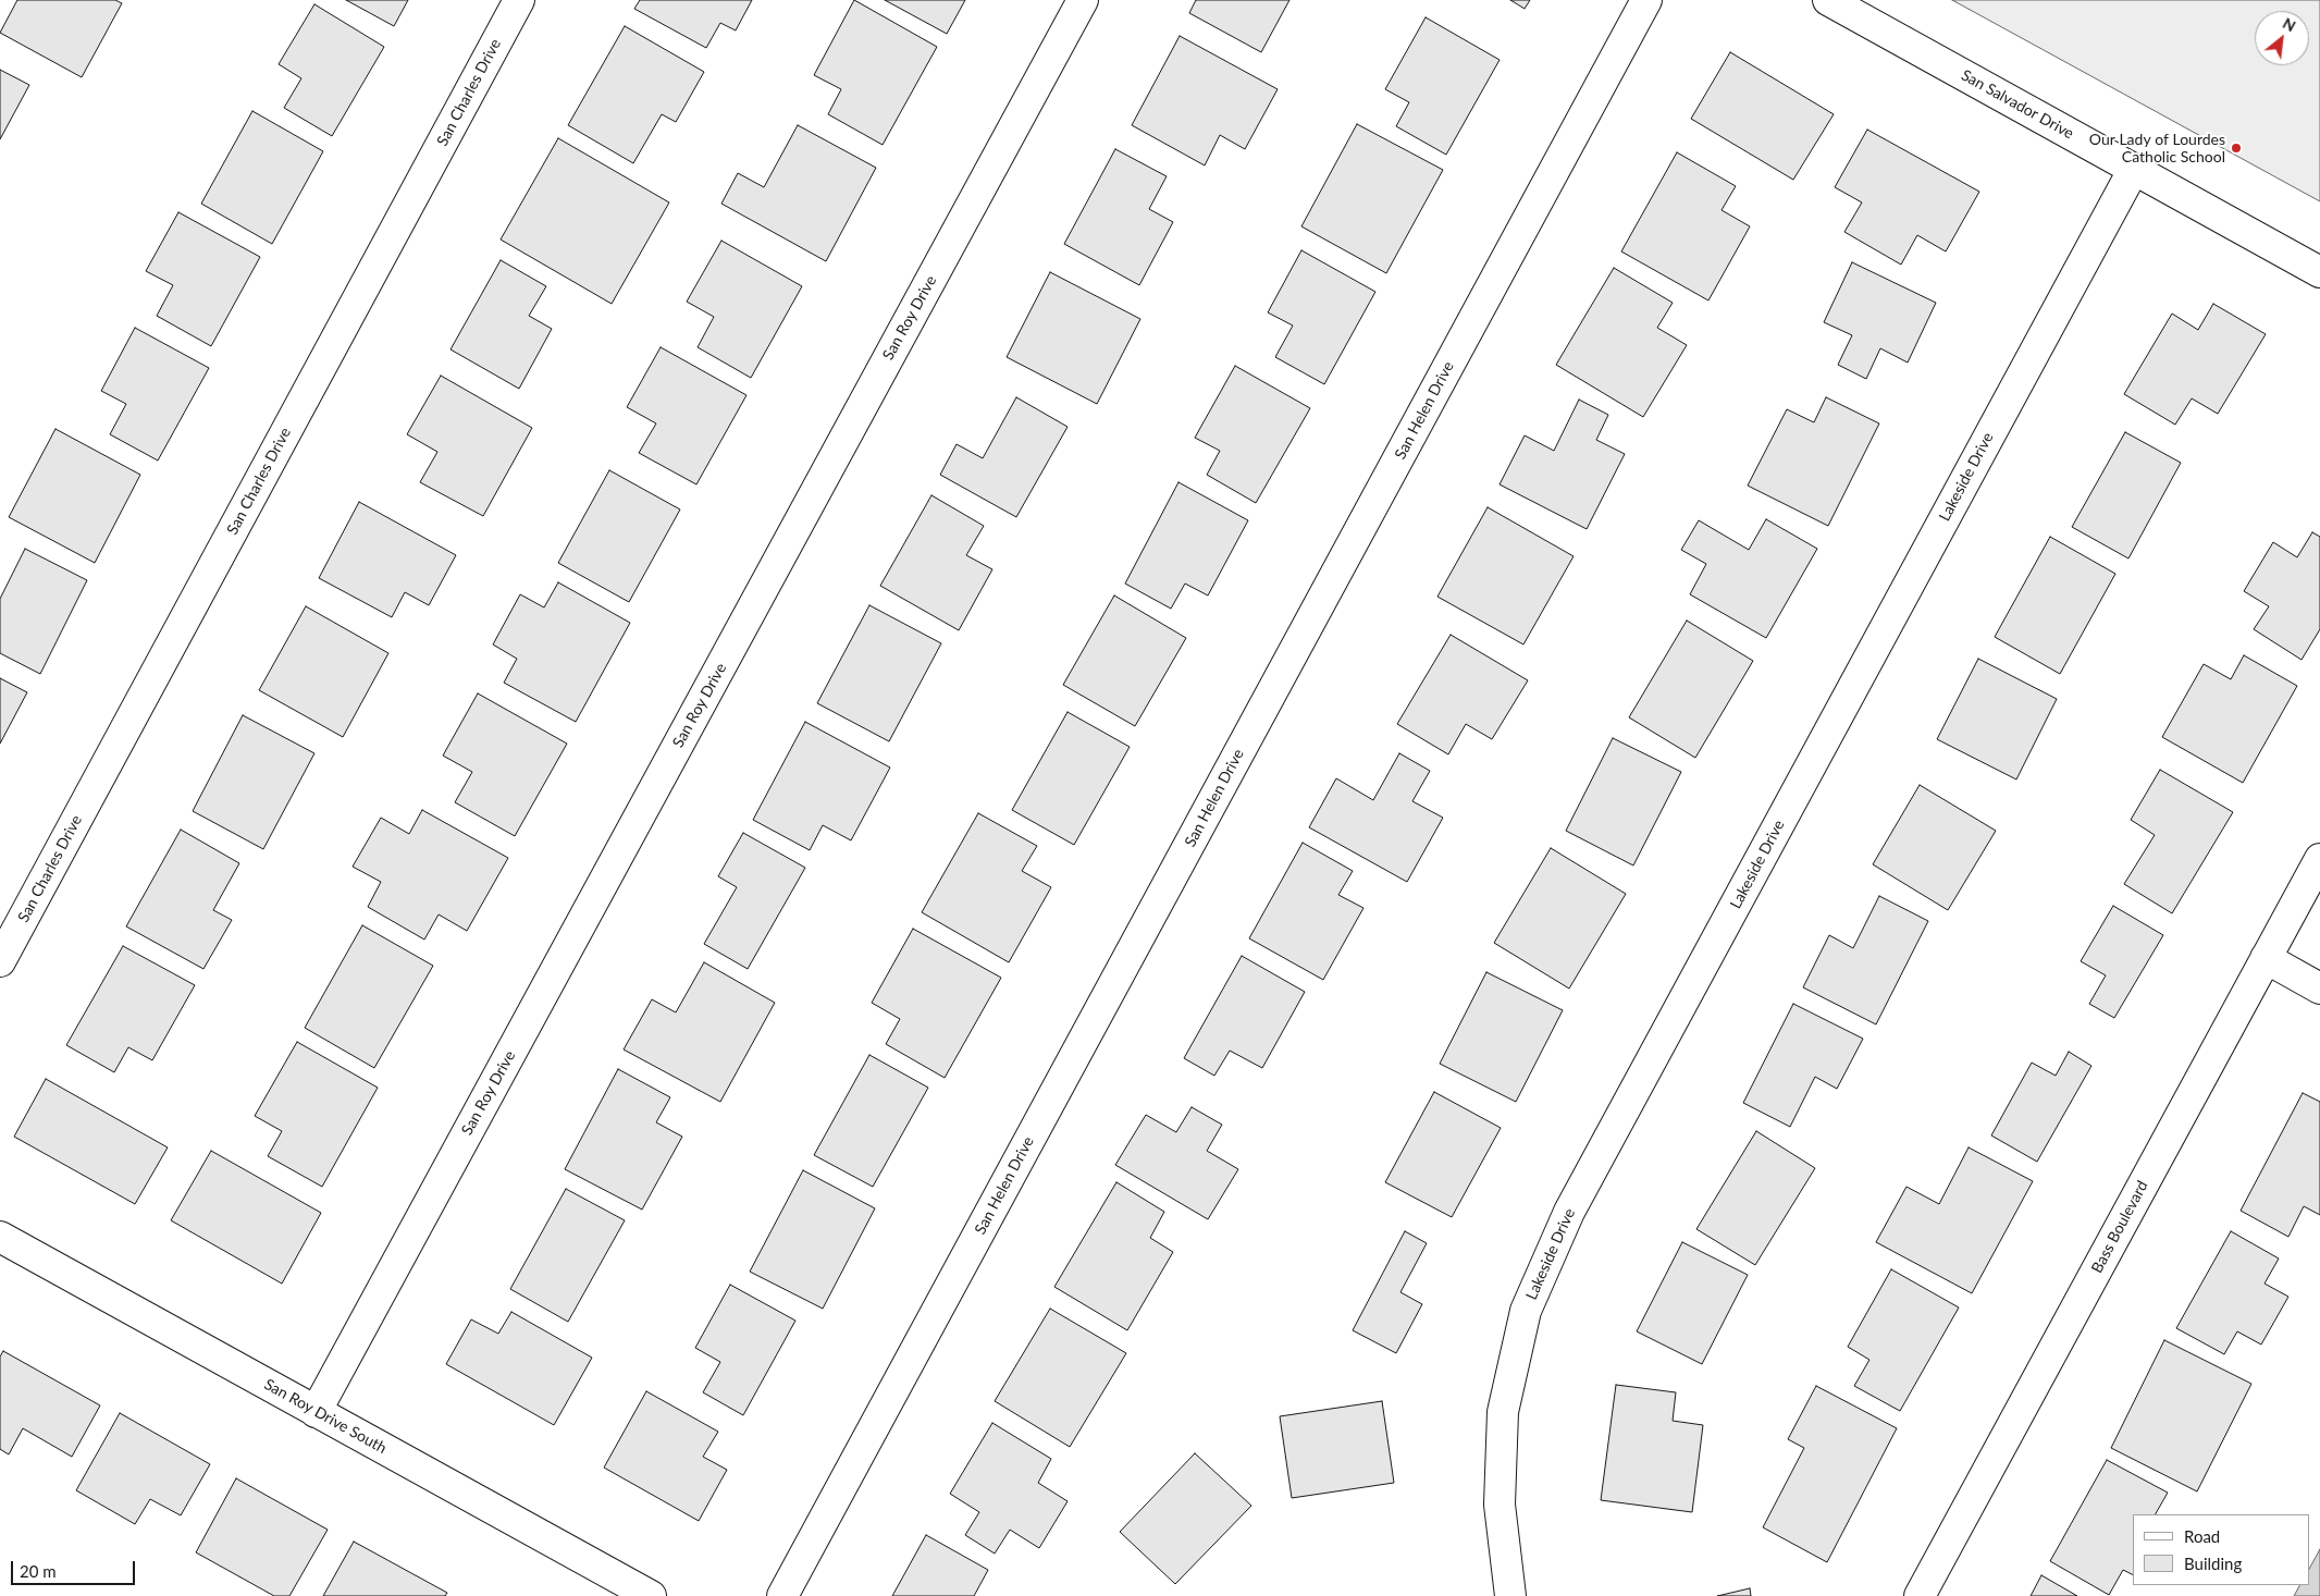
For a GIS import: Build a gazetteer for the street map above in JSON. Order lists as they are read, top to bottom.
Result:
{
  "streets": {
    "street": [
      "San Charles Drive",
      "San Salvador Drive",
      "San Roy Drive",
      "San Helen Drive",
      "Lakeside Drive",
      "Bass Boulevard",
      "San Roy Drive South"
    ]
  },
  "crossings": [
    ["San Salvador Drive", "Lakeside Drive"],
    ["San Roy Drive", "San Roy Drive South"]
  ],
  "places": ["Our Lady of Lourdes Catholic School"],
  "legend": ["Road", "Building"],
  "scale_bar": "20 m",
  "north": "top right"
}
